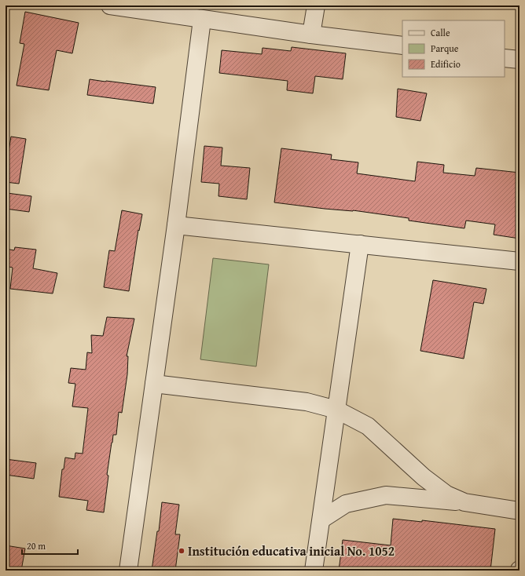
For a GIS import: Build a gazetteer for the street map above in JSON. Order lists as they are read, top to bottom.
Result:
{
  "places": ["Institución educativa inicial No. 1052"],
  "legend": ["Calle", "Parque", "Edificio"],
  "scale_bar": "20 m"
}
